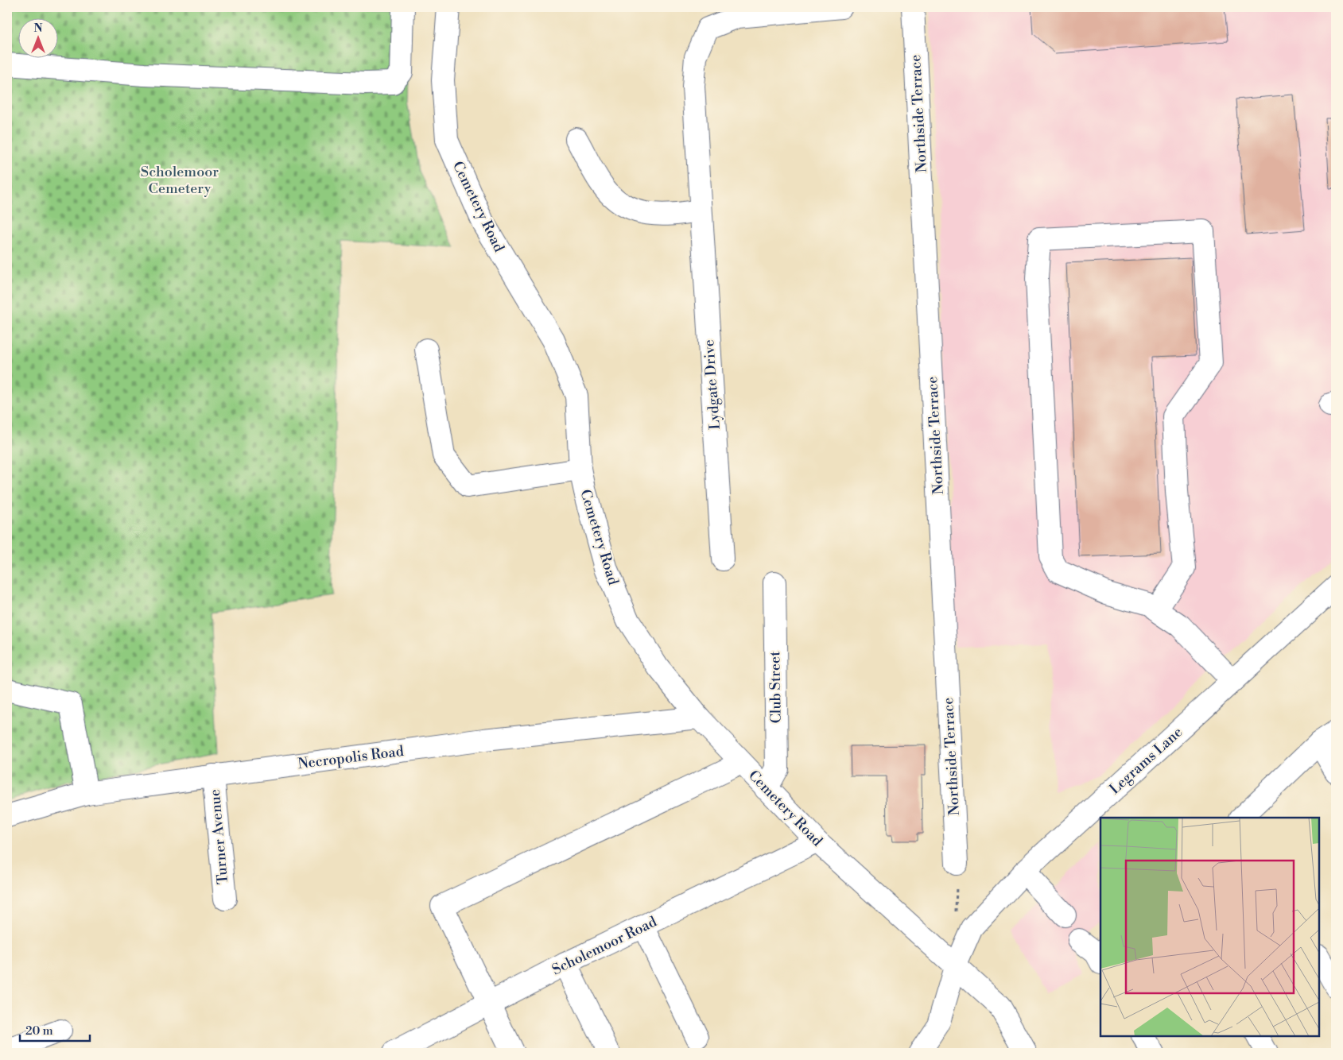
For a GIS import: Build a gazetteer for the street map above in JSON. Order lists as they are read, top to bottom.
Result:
{
  "streets": {
    "street": [
      "Northside Terrace",
      "Cemetery Road",
      "Lydgate Drive",
      "Club Street",
      "Necropolis Road",
      "Legrams Lane",
      "Turner Avenue",
      "Scholemoor Road"
    ]
  },
  "crossings": [
    ["Cemetery Road", "Club Street"],
    ["Cemetery Road", "Necropolis Road"],
    ["Cemetery Road", "Legrams Lane"],
    ["Cemetery Road", "Scholemoor Road"],
    ["Necropolis Road", "Turner Avenue"]
  ],
  "parks": ["Scholemoor Cemetery"],
  "scale_bar": "20 m",
  "north": "top"
}
